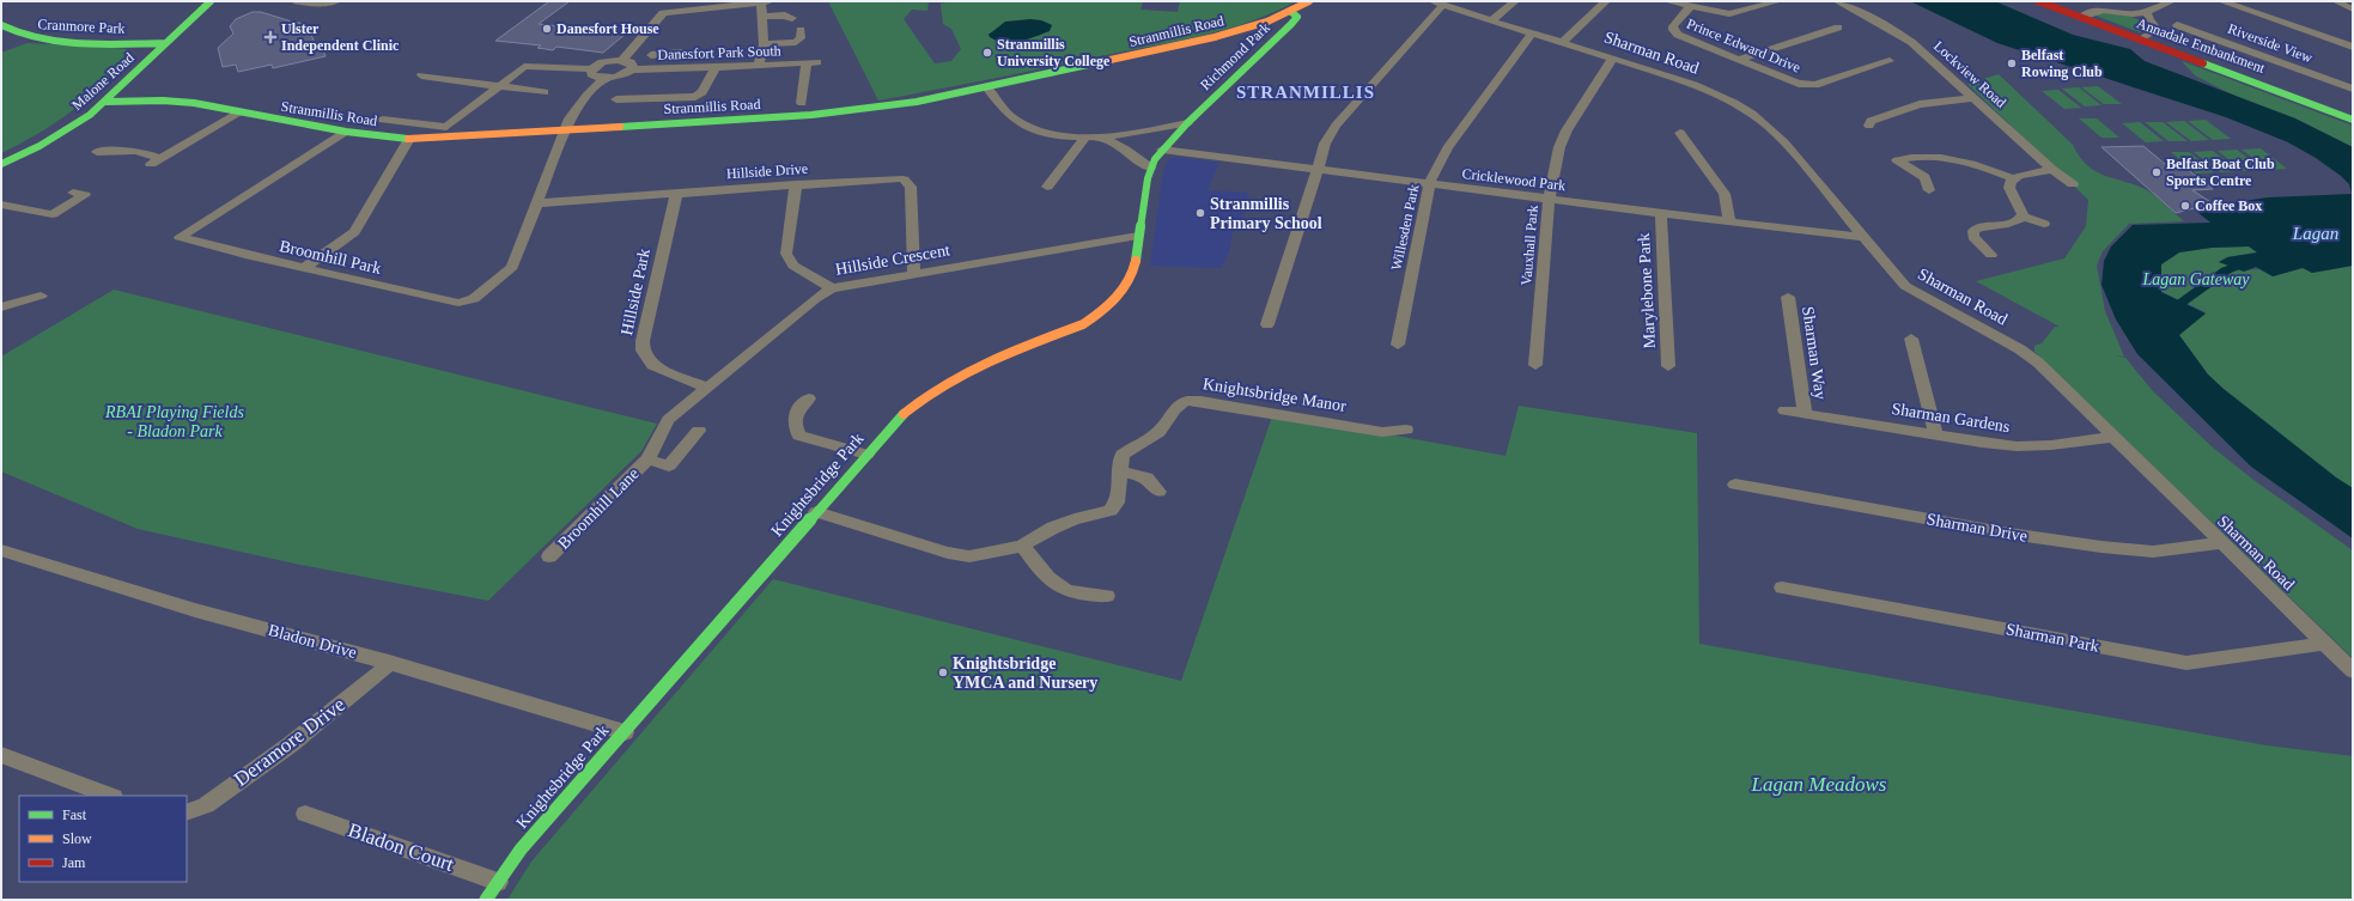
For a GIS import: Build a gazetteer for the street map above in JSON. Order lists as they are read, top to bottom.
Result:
{
  "streets": {
    "street": [
      "Cranmore Park",
      "Stranmillis Road",
      "Riverside View",
      "Prince Edward Drive",
      "Annadale Embankment",
      "Danesfort Park South",
      "Sharman Road",
      "Richmond Park",
      "Lockview Road",
      "Malone Road",
      "Hillside Drive",
      "Cricklewood Park",
      "Willesden Park",
      "Vauxhall Park",
      "Broomhill Park",
      "Hillside Crescent",
      "Marylebone Park",
      "Hillside Park",
      "Sharman Way",
      "Knightsbridge Manor",
      "Sharman Gardens",
      "Knightsbridge Park",
      "Broomhill Lane",
      "Sharman Drive",
      "Sharman Park",
      "Bladon Drive",
      "Deramore Drive",
      "Bladon Court"
    ]
  },
  "crossings": [
    ["Cranmore Park", "Malone Road"],
    ["Stranmillis Road", "Richmond Park"],
    ["Stranmillis Road", "Malone Road"],
    ["Stranmillis Road", "Broomhill Park"],
    ["Sharman Road", "Cricklewood Park"],
    ["Sharman Road", "Willesden Park"],
    ["Sharman Road", "Vauxhall Park"],
    ["Sharman Road", "Sharman Gardens"],
    ["Sharman Road", "Sharman Drive"],
    ["Sharman Road", "Sharman Park"],
    ["Richmond Park", "Cricklewood Park"],
    ["Richmond Park", "Knightsbridge Park"],
    ["Hillside Drive", "Broomhill Park"],
    ["Hillside Drive", "Hillside Crescent"],
    ["Hillside Drive", "Hillside Park"],
    ["Cricklewood Park", "Willesden Park"],
    ["Cricklewood Park", "Vauxhall Park"],
    ["Cricklewood Park", "Marylebone Park"],
    ["Hillside Crescent", "Hillside Park"],
    ["Hillside Crescent", "Knightsbridge Park"],
    ["Hillside Crescent", "Broomhill Lane"],
    ["Sharman Way", "Sharman Gardens"],
    ["Knightsbridge Manor", "Knightsbridge Park"],
    ["Knightsbridge Park", "Bladon Drive"],
    ["Knightsbridge Park", "Bladon Court"],
    ["Bladon Drive", "Deramore Drive"]
  ],
  "districts": ["STRANMILLIS"],
  "water": ["Lagan"],
  "parks": ["Lagan Gateway", "RBAI Playing Fields - Bladon Park", "Lagan Meadows"],
  "places": {
    "other": [
      "Danesfort House",
      "Stranmillis University College",
      "Belfast Rowing Club",
      "Belfast Boat Club Sports Centre",
      "Coffee Box",
      "Stranmillis Primary School",
      "Knightsbridge YMCA and Nursery"
    ],
    "health": ["Ulster Independent Clinic"]
  },
  "legend": ["Fast", "Slow", "Jam"]
}
